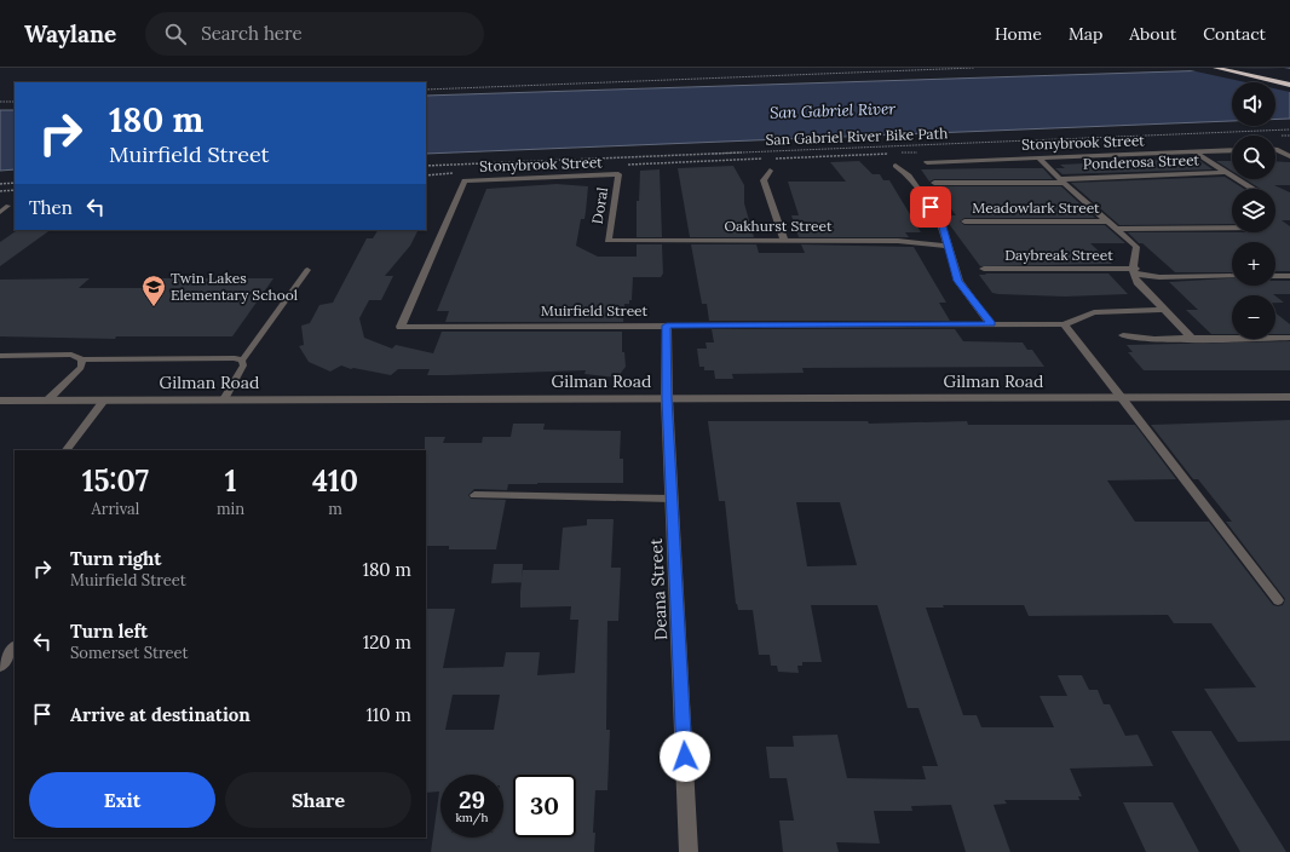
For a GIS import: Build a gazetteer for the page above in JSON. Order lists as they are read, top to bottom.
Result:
{
  "streets": {
    "street": [
      "Stonybrook Street",
      "Ponderosa Street",
      "Doral",
      "Meadowlark Street",
      "Oakhurst Street",
      "Daybreak Street",
      "Muirfield Street",
      "Gilman Road",
      "Deana Street"
    ],
    "path": ["San Gabriel River Bike Path"]
  },
  "crossings": [
    ["Stonybrook Street", "Doral"],
    ["Stonybrook Street", "Daybreak Street"],
    ["Stonybrook Street", "Muirfield Street"],
    ["Ponderosa Street", "Daybreak Street"],
    ["Doral", "Oakhurst Street"],
    ["Meadowlark Street", "Daybreak Street"],
    ["Muirfield Street", "Deana Street"],
    ["Gilman Road", "Deana Street"]
  ],
  "water": ["San Gabriel River"],
  "places": {
    "school or university": ["Twin Lakes Elementary School"]
  },
  "page": {
    "header": "Waylane",
    "search": "Search here",
    "nav": [
      "Home",
      "Map",
      "About",
      "Contact"
    ],
    "map_buttons": ["+", "−"],
    "turn": ["180 m", "Muirfield Street"],
    "then": "Then",
    "eta": [
      "15:07",
      "Arrival",
      "1",
      "min",
      "410",
      "m"
    ],
    "list": [
      {
        "name": "Turn right",
        "note": "Muirfield Street",
        "value": "180 m"
      },
      {
        "name": "Turn left",
        "note": "Somerset Street",
        "value": "120 m"
      },
      {
        "name": "Arrive at destination",
        "value": "110 m"
      }
    ],
    "buttons": ["Exit", "Share"],
    "speed": "29 km/h",
    "limit": "30"
  }
}
